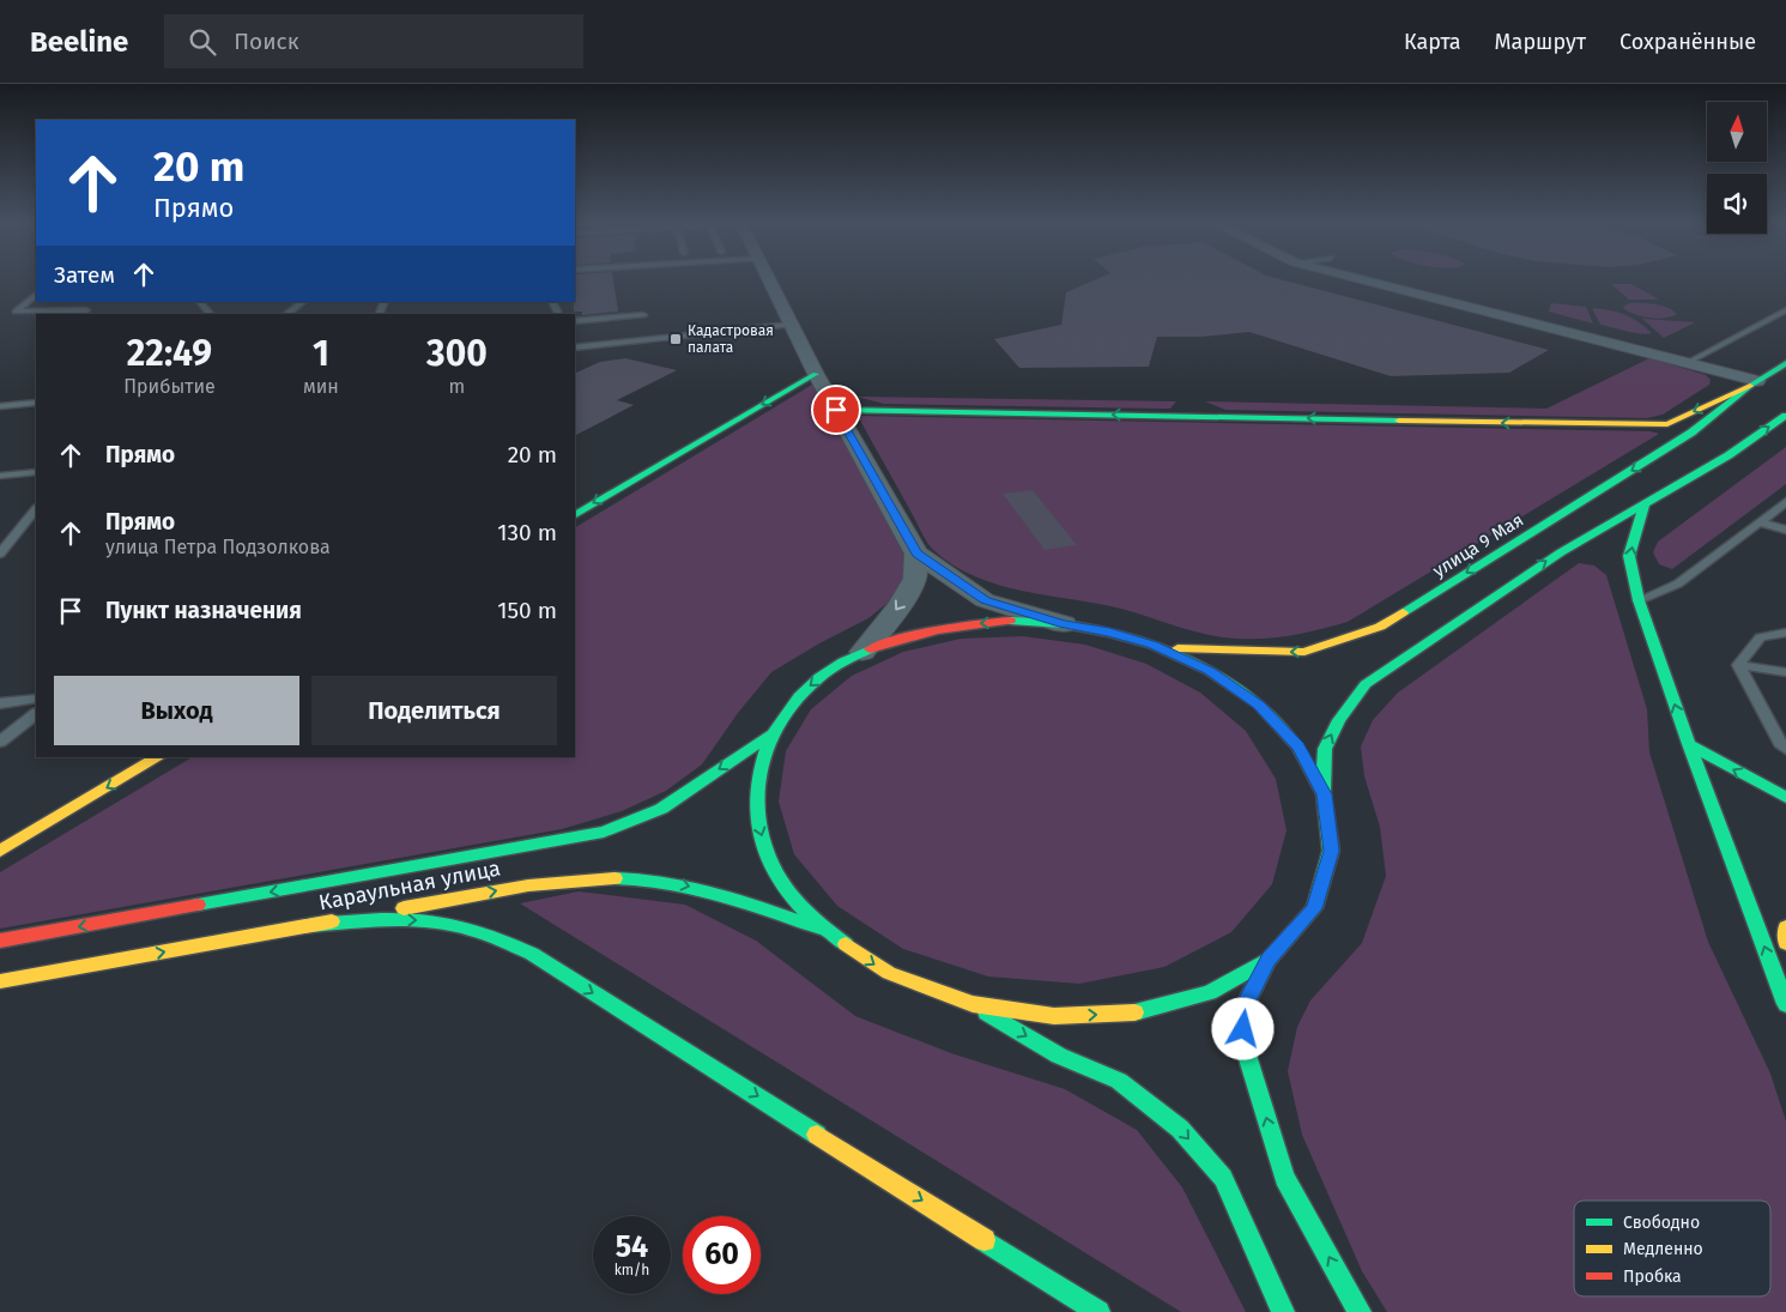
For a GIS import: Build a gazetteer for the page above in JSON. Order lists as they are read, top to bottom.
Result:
{
  "streets": {
    "main road": ["улица 9 Мая", "Караульная улица"]
  },
  "places": {
    "transit": ["Кадастровая палата"]
  },
  "legend": ["Свободно", "Медленно", "Пробка"],
  "north": "top",
  "page": {
    "header": "Beeline",
    "search": "Поиск",
    "nav": ["Карта", "Маршрут", "Сохранённые"],
    "turn": ["20 m", "Прямо"],
    "then": "Затем",
    "eta": [
      "22:49",
      "Прибытие",
      "1",
      "мин",
      "300",
      "m"
    ],
    "list": [
      {
        "name": "Прямо",
        "value": "20 m"
      },
      {
        "name": "Прямо",
        "note": "улица Петра Подзолкова",
        "value": "130 m"
      },
      {
        "name": "Пункт назначения",
        "value": "150 m"
      }
    ],
    "buttons": ["Выход", "Поделиться"],
    "speed": "54 km/h",
    "limit": "60"
  }
}
